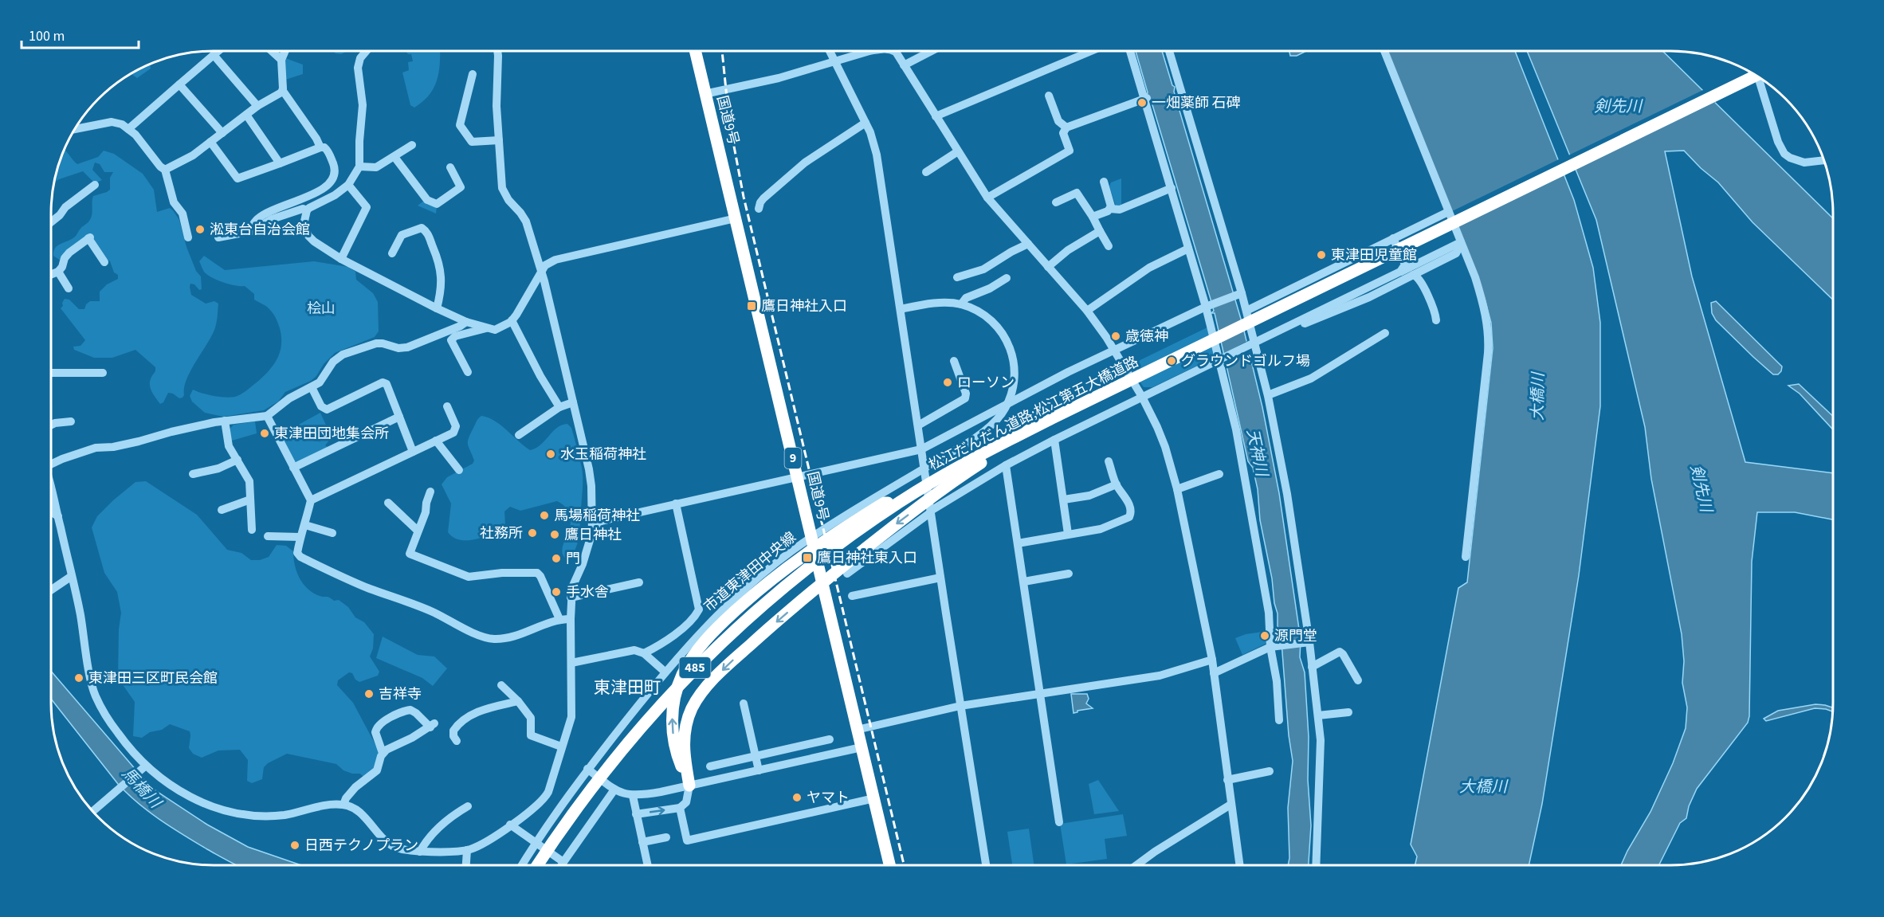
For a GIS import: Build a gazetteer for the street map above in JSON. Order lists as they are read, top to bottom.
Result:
{
  "streets": {
    "highway": [
      "国道9号",
      "松江だんだん道路;松江第五大橋道路",
      "9",
      "485"
    ],
    "street": ["市道東津田中央線"]
  },
  "districts": ["東津田町"],
  "water": [
    "剣先川",
    "大橋川",
    "天神川",
    "馬橋川"
  ],
  "parks": ["桧山"],
  "places": {
    "other": [
      "一畑薬師 石碑",
      "淞東台自治会館",
      "東津田児童館",
      "歳徳神",
      "グラウンドゴルフ場",
      "ローソン",
      "東津田団地集会所",
      "水玉稲荷神社",
      "馬場稲荷神社",
      "社務所",
      "鷹日神社",
      "門",
      "手水舎",
      "源門堂",
      "東津田三区町民会館",
      "吉祥寺",
      "ヤマト",
      "日西テクノプラン"
    ],
    "transit": ["鷹日神社入口", "鷹日神社東入口"]
  },
  "scale_bar": "100 m"
}
